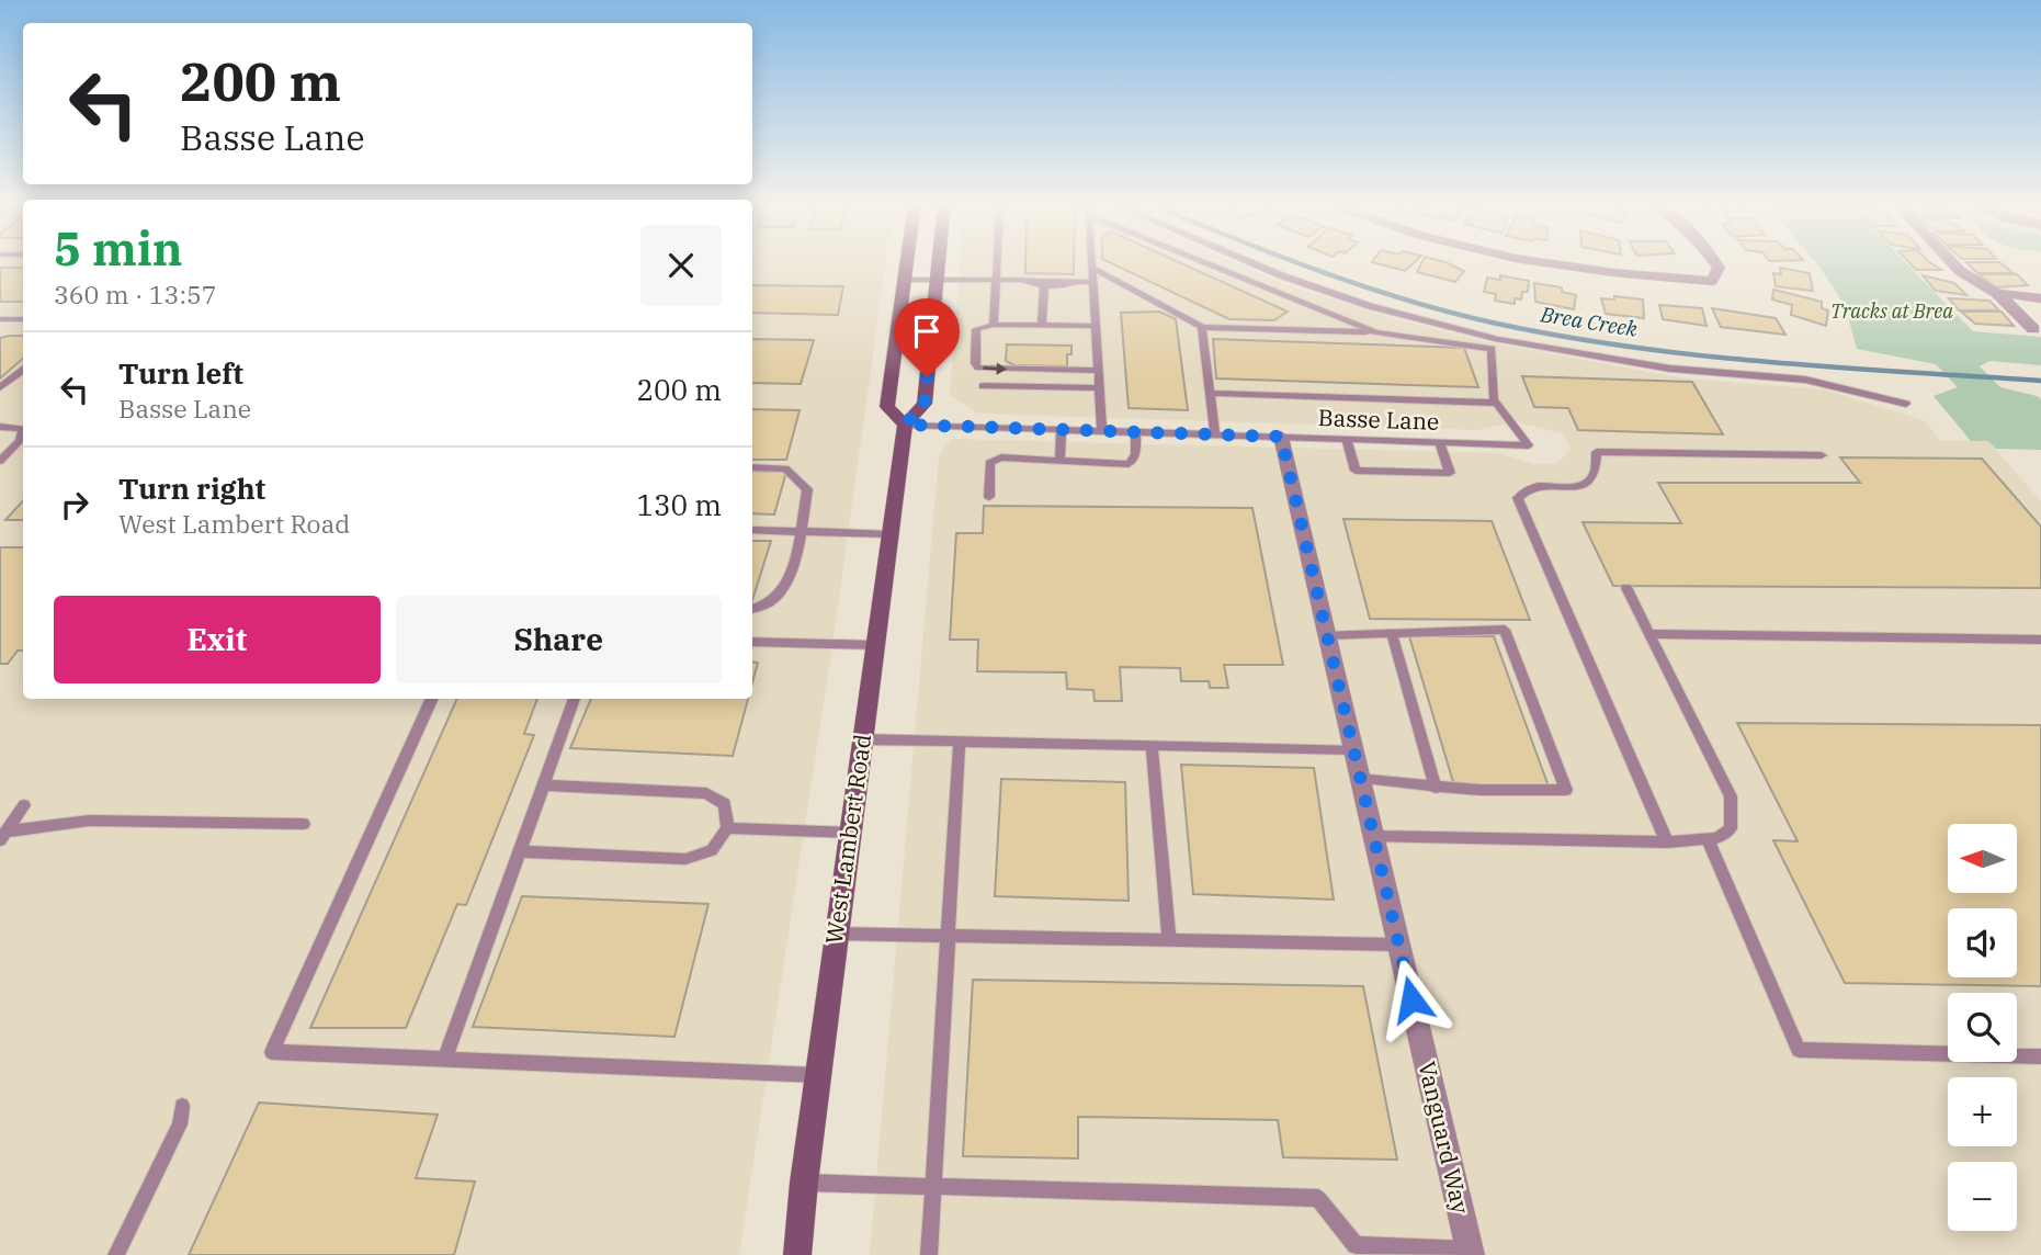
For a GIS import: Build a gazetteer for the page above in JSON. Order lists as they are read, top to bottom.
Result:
{
  "streets": {
    "main road": ["West Lambert Road"],
    "street": ["Vanguard Way"],
    "lane": ["Basse Lane"]
  },
  "crossings": [
    ["Basse Lane", "West Lambert Road"],
    ["Basse Lane", "Vanguard Way"]
  ],
  "water": ["Brea Creek"],
  "parks": ["Tracks at Brea"],
  "north": "left",
  "page": {
    "turn": ["200 m", "Basse Lane"],
    "heading": ["5 min", "360 m · 13:57"],
    "list": [
      {
        "name": "Turn left",
        "note": "Basse Lane",
        "value": "200 m"
      },
      {
        "name": "Turn right",
        "note": "West Lambert Road",
        "value": "130 m"
      }
    ],
    "buttons": ["Exit", "Share"],
    "map_buttons": ["+", "−"]
  }
}
